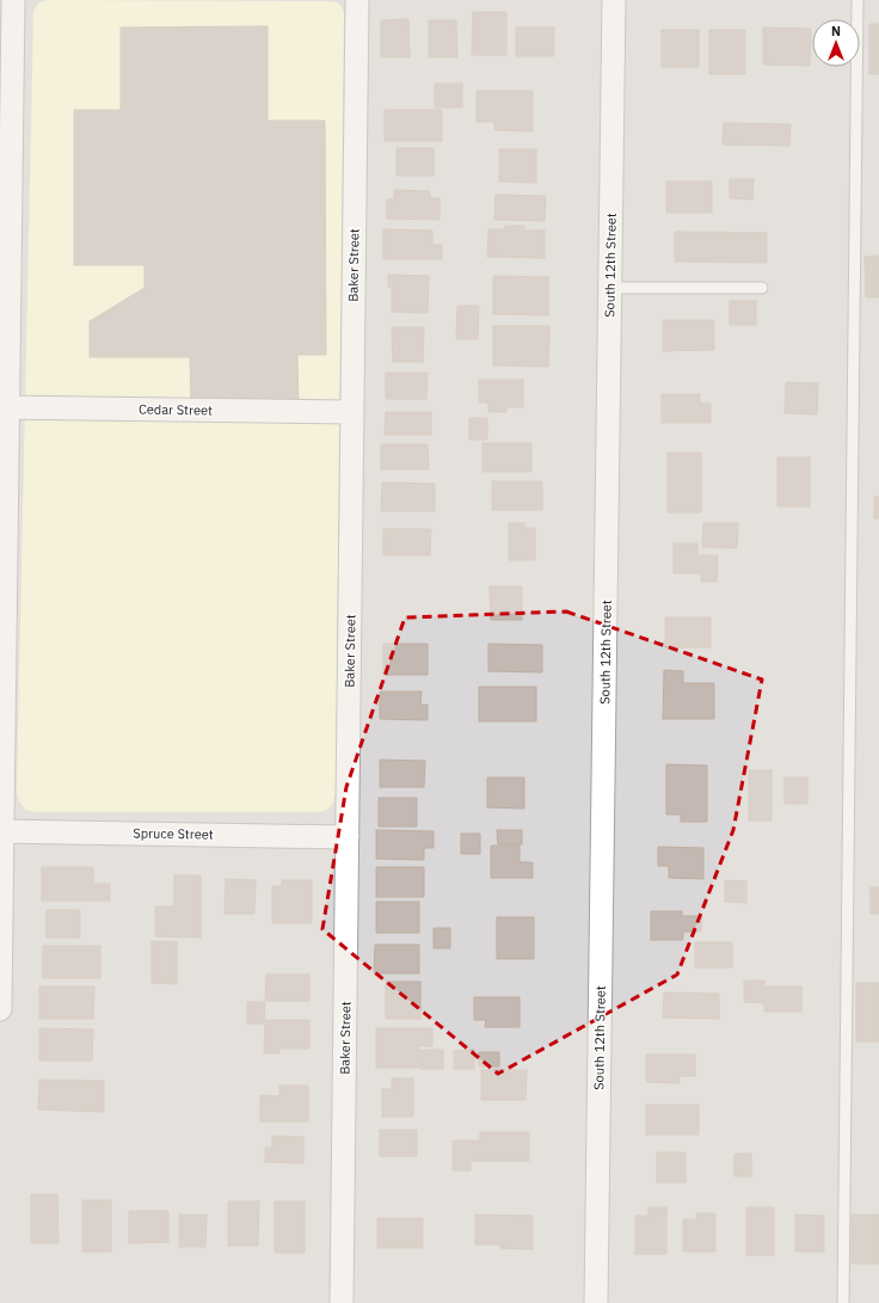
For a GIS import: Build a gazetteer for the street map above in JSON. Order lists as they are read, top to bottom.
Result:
{
  "streets": {
    "street": [
      "Baker Street",
      "South 12th Street",
      "Cedar Street",
      "Spruce Street"
    ]
  },
  "crossings": [
    ["Baker Street", "Cedar Street"],
    ["Baker Street", "Spruce Street"]
  ],
  "north": "top"
}
